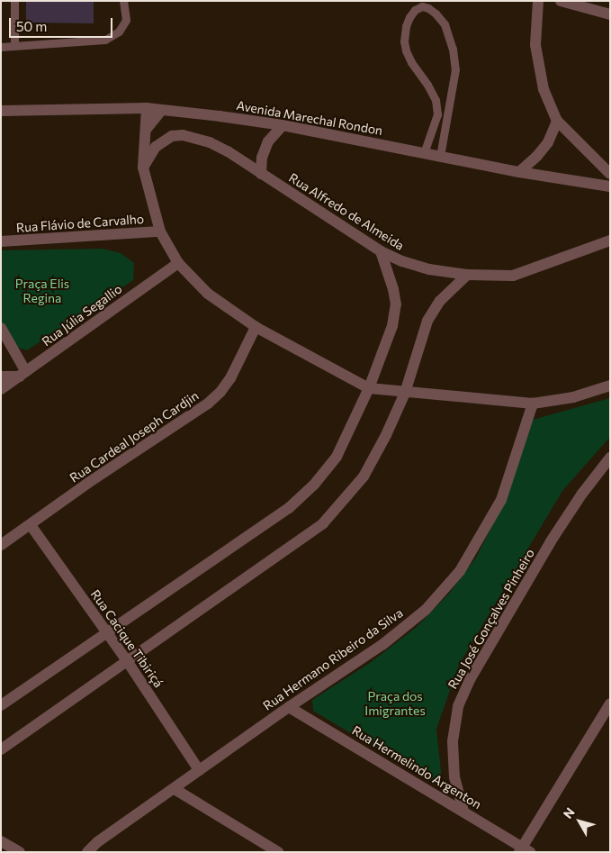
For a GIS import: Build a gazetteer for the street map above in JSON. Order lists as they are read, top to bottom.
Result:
{
  "streets": {
    "street": [
      "Avenida Marechal Rondon",
      "Rua Alfredo de Almeida",
      "Rua Flávio de Carvalho",
      "Rua Júlia Segallio",
      "Rua Cardeal Joseph Cardjin",
      "Rua José Gonçalves Pinheiro",
      "Rua Cacique Tibiriçá",
      "Rua Hermano Ribeiro da Silva",
      "Rua Hermelindo Argenton"
    ]
  },
  "crossings": [
    ["Rua Cardeal Joseph Cardjin", "Rua Cacique Tibiriçá"],
    ["Rua José Gonçalves Pinheiro", "Rua Hermelindo Argenton"],
    ["Rua Cacique Tibiriçá", "Rua Hermano Ribeiro da Silva"],
    ["Rua Hermano Ribeiro da Silva", "Rua Hermelindo Argenton"]
  ],
  "parks": ["Praça Elis Regina", "Praça dos Imigrantes"],
  "scale_bar": "50 m",
  "north": "top left"
}
